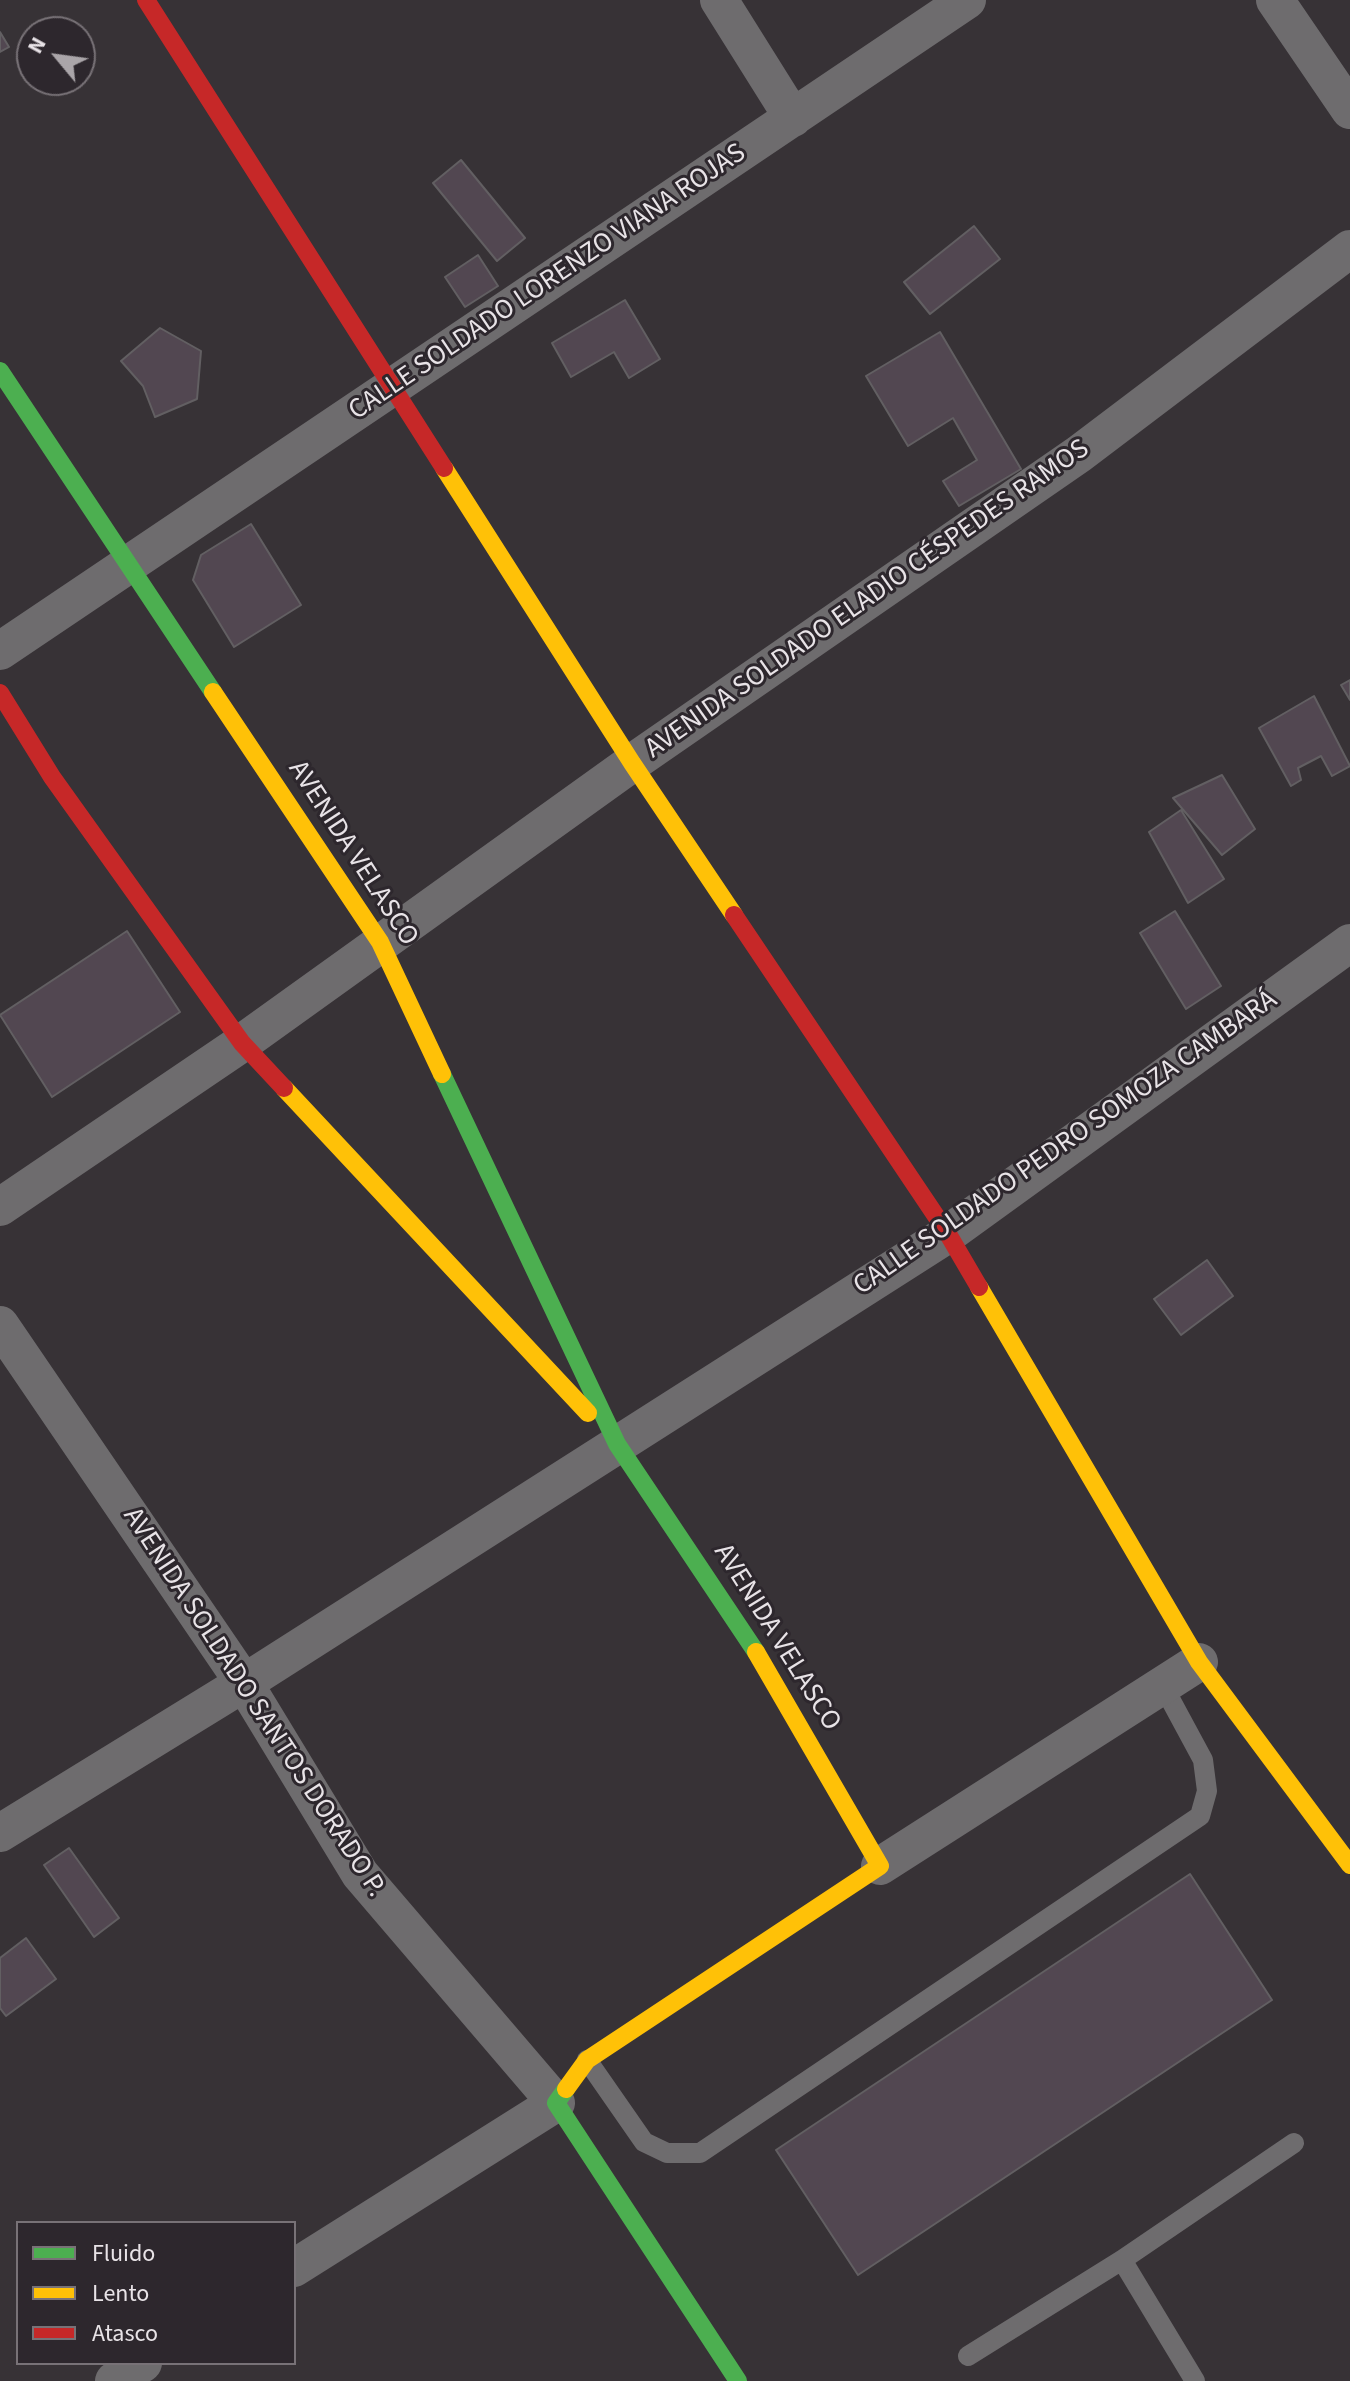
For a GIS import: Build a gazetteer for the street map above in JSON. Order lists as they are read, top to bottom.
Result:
{
  "streets": {
    "street": [
      "CALLE SOLDADO LORENZO VIANA ROJAS",
      "AVENIDA SOLDADO ELADIO CÉSPEDES RAMOS",
      "AVENIDA VELASCO",
      "CALLE SOLDADO PEDRO SOMOZA CAMBARÁ",
      "AVENIDA SOLDADO SANTOS DORADO P."
    ]
  },
  "crossings": [
    ["CALLE SOLDADO LORENZO VIANA ROJAS", "AVENIDA VELASCO"],
    ["AVENIDA SOLDADO ELADIO CÉSPEDES RAMOS", "AVENIDA VELASCO"],
    ["AVENIDA VELASCO", "CALLE SOLDADO PEDRO SOMOZA CAMBARÁ"],
    ["CALLE SOLDADO PEDRO SOMOZA CAMBARÁ", "AVENIDA SOLDADO SANTOS DORADO P."]
  ],
  "legend": ["Fluido", "Lento", "Atasco"],
  "north": "top left"
}
